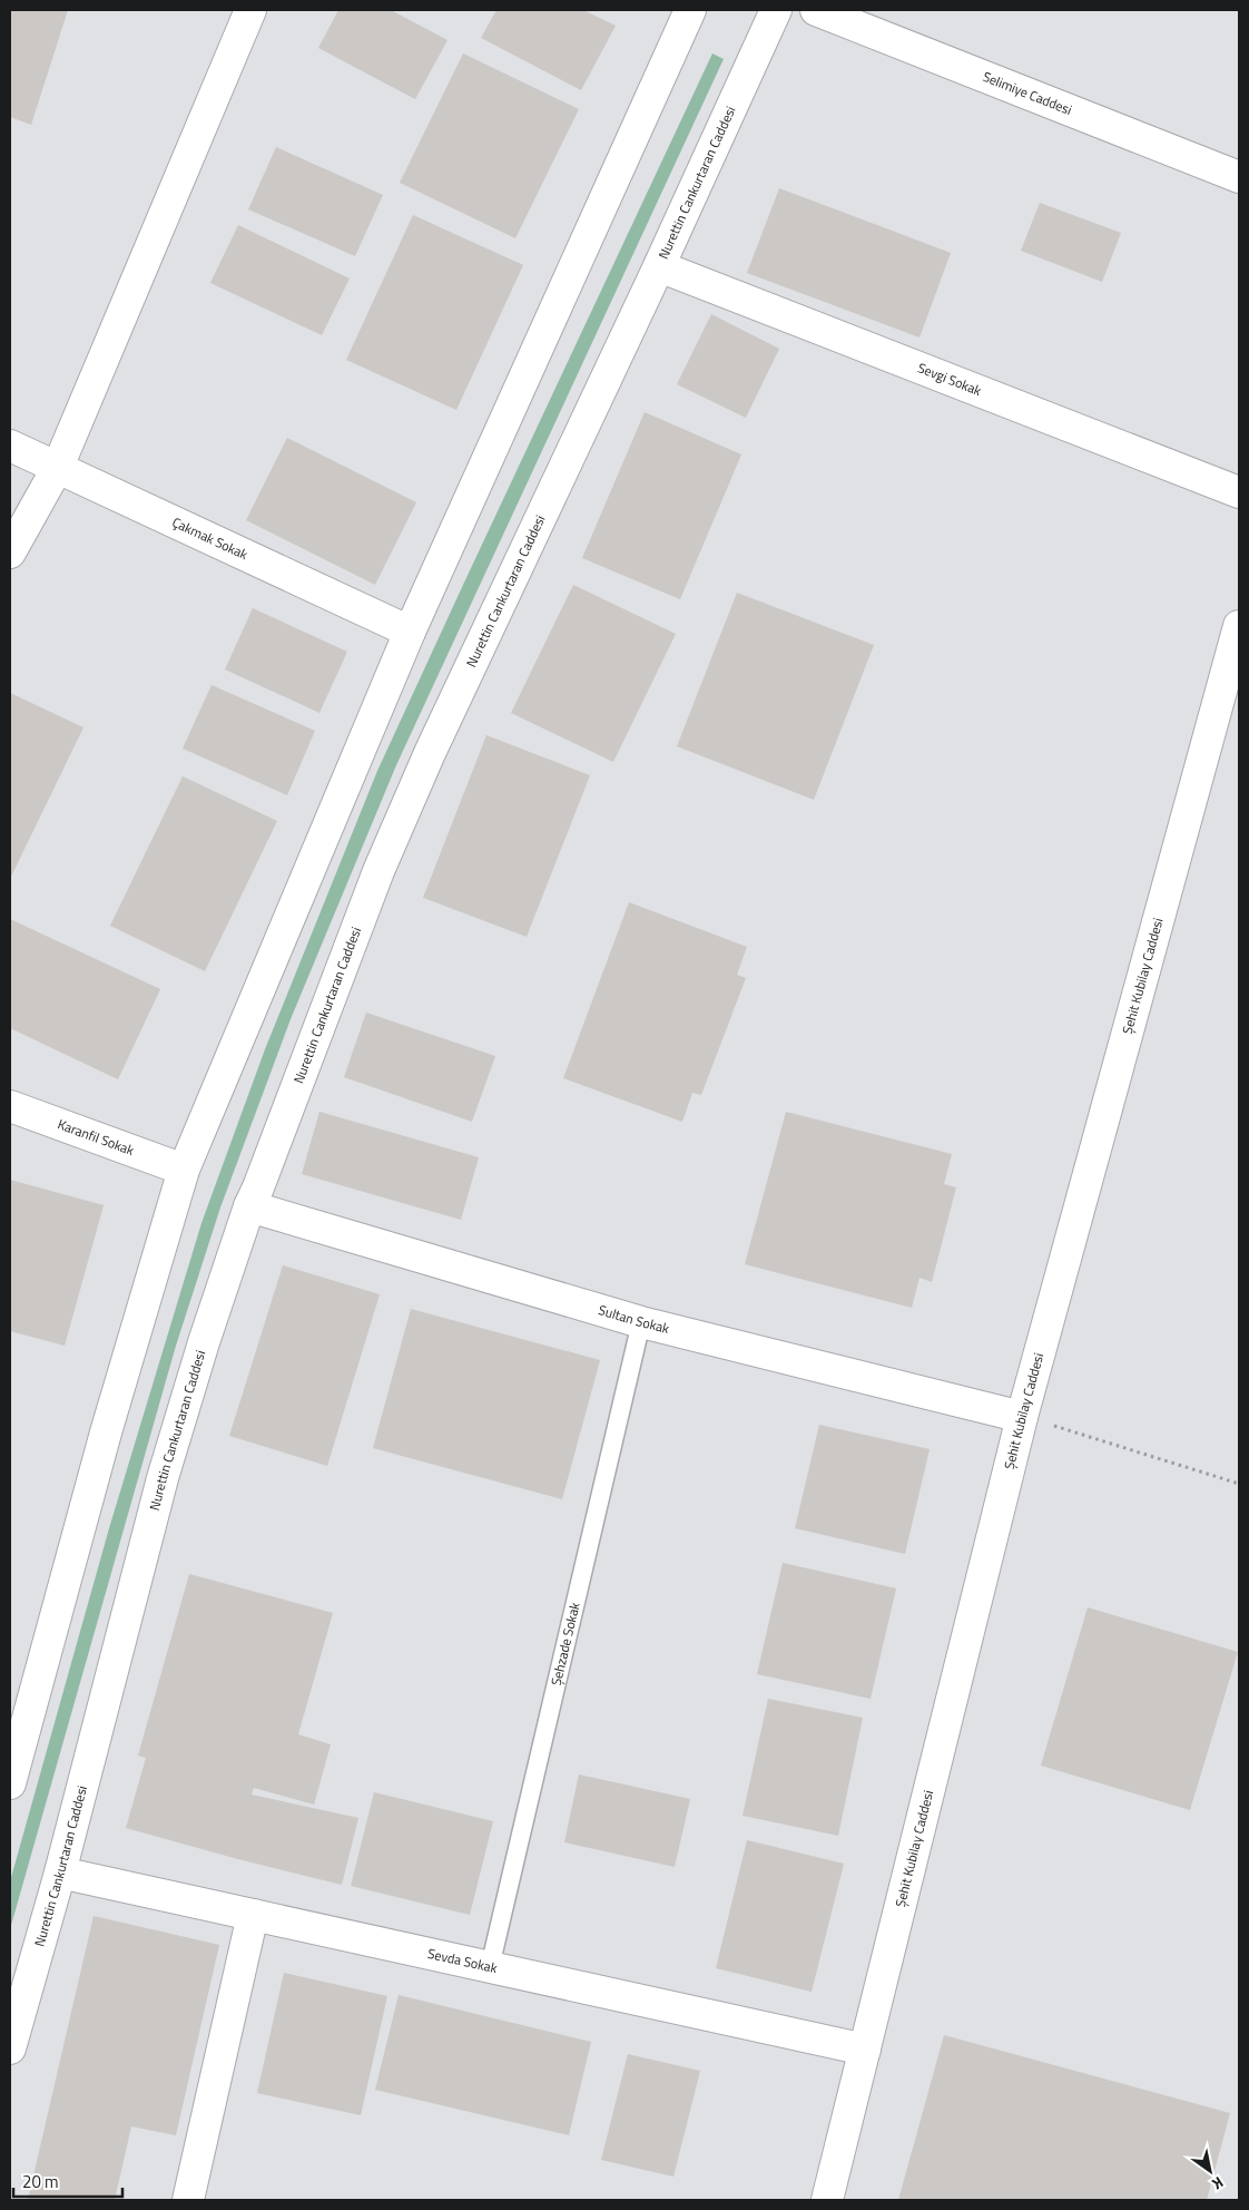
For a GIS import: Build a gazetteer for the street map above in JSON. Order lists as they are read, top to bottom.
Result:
{
  "streets": {
    "street": [
      "Selimiye Caddesi",
      "Nurettin Cankurtaran Caddesi",
      "Sevgi Sokak",
      "Çakmak Sokak",
      "Şehit Kubilay Caddesi",
      "Karanfil Sokak",
      "Sultan Sokak",
      "Sevda Sokak"
    ],
    "lane": ["Şehzade Sokak"]
  },
  "crossings": [
    ["Nurettin Cankurtaran Caddesi", "Sevgi Sokak"],
    ["Nurettin Cankurtaran Caddesi", "Sultan Sokak"],
    ["Nurettin Cankurtaran Caddesi", "Sevda Sokak"],
    ["Şehit Kubilay Caddesi", "Sultan Sokak"],
    ["Şehit Kubilay Caddesi", "Sevda Sokak"],
    ["Sultan Sokak", "Şehzade Sokak"],
    ["Şehzade Sokak", "Sevda Sokak"]
  ],
  "scale_bar": "20 m",
  "north": "bottom right"
}
